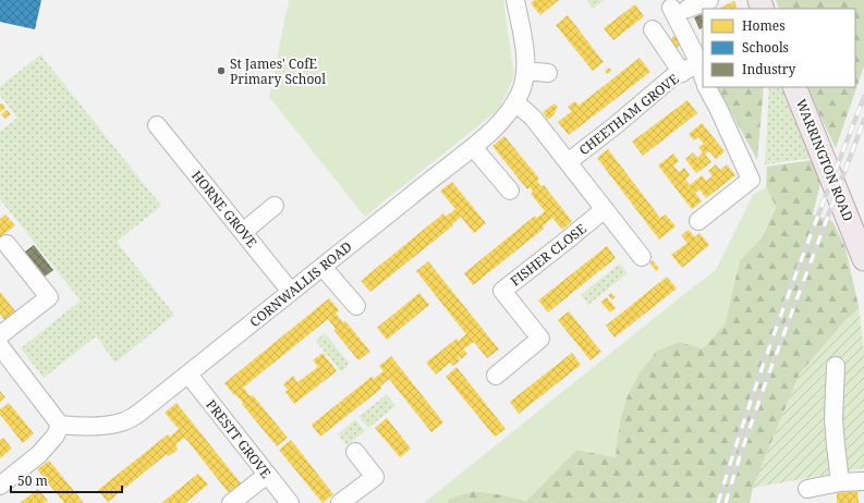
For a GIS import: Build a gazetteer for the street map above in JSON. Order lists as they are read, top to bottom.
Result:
{
  "streets": {
    "main road": ["WARRINGTON ROAD"],
    "street": [
      "CHEETHAM GROVE",
      "HORNE GROVE",
      "FISHER CLOSE",
      "CORNWALLIS ROAD",
      "PRESTT GROVE"
    ]
  },
  "crossings": [
    ["HORNE GROVE", "CORNWALLIS ROAD"],
    ["CORNWALLIS ROAD", "PRESTT GROVE"]
  ],
  "places": ["St James' CofE Primary School"],
  "legend": ["Homes", "Schools", "Industry"],
  "scale_bar": "50 m"
}
